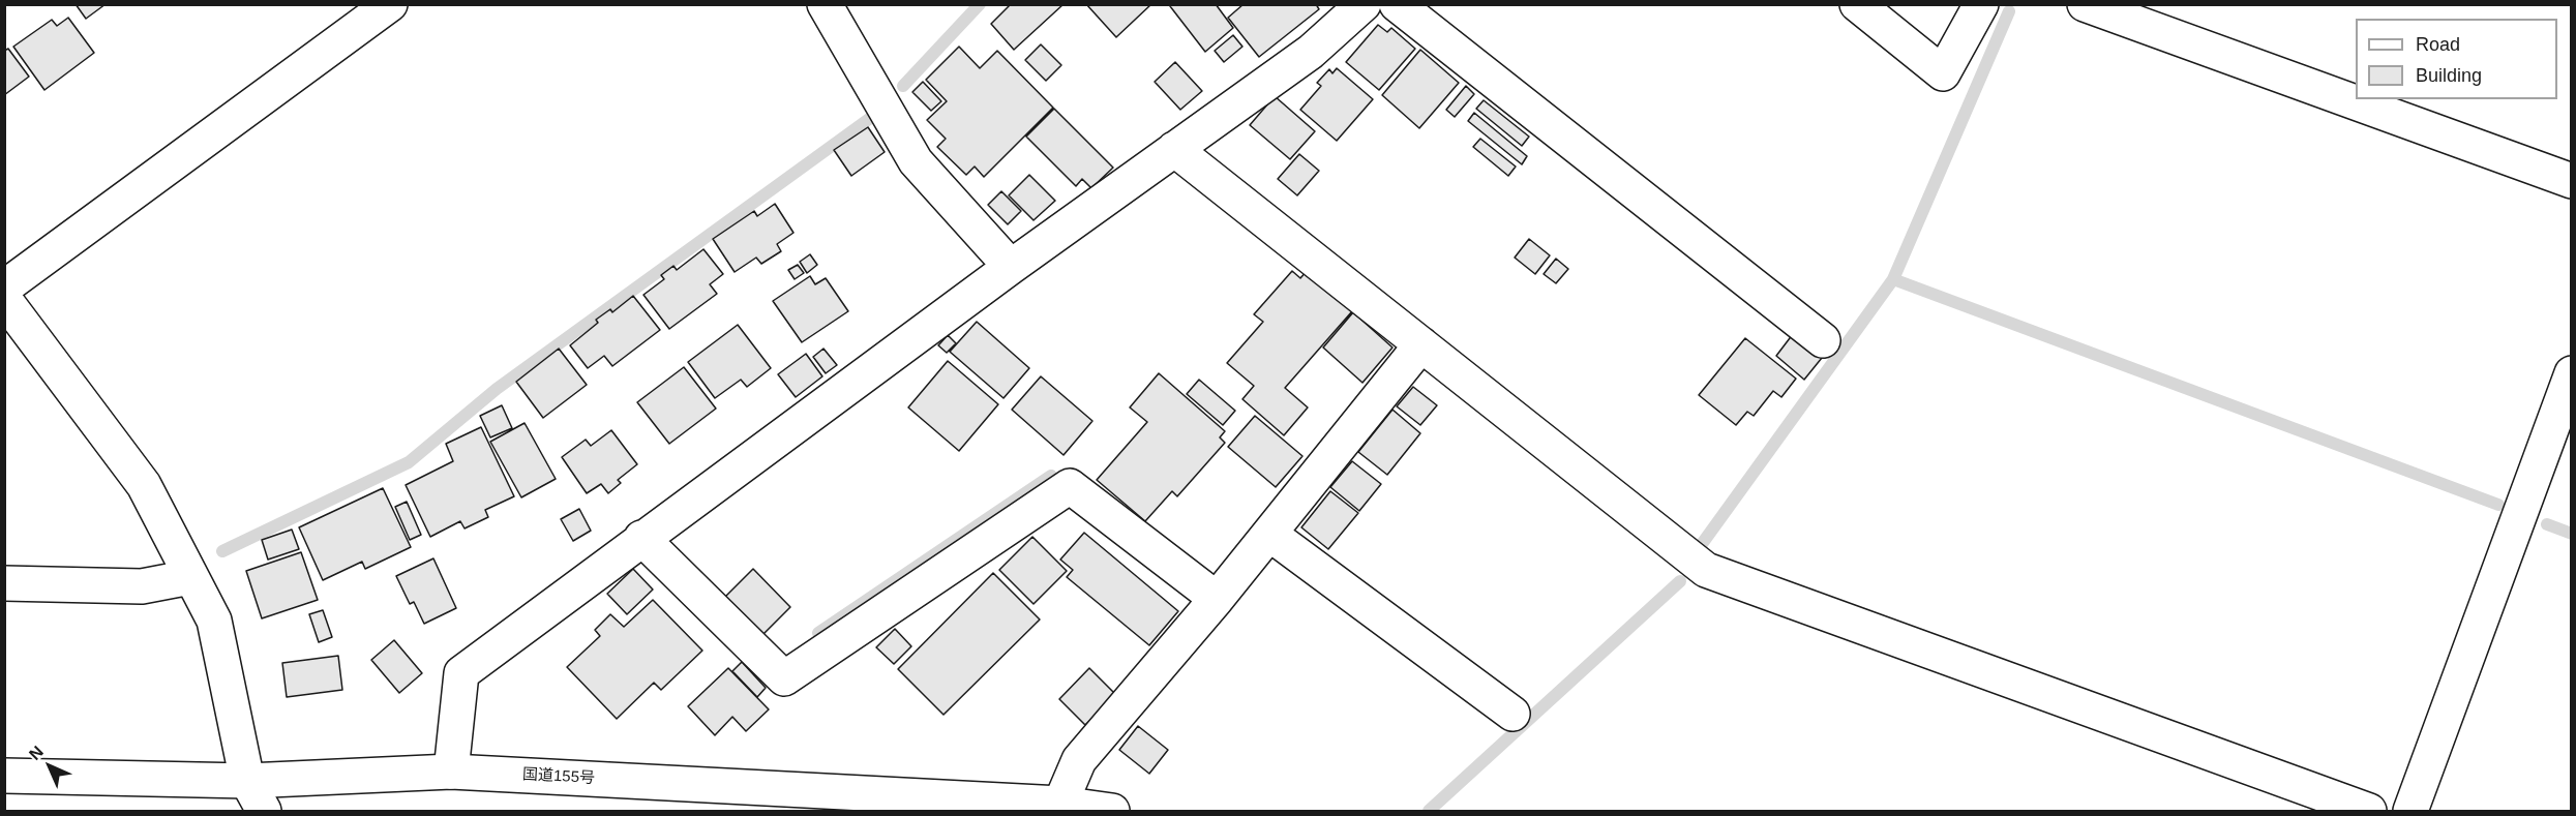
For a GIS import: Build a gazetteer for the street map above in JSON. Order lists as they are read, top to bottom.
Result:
{
  "streets": {
    "main road": ["国道155号"]
  },
  "legend": ["Road", "Building"],
  "north": "top left"
}
